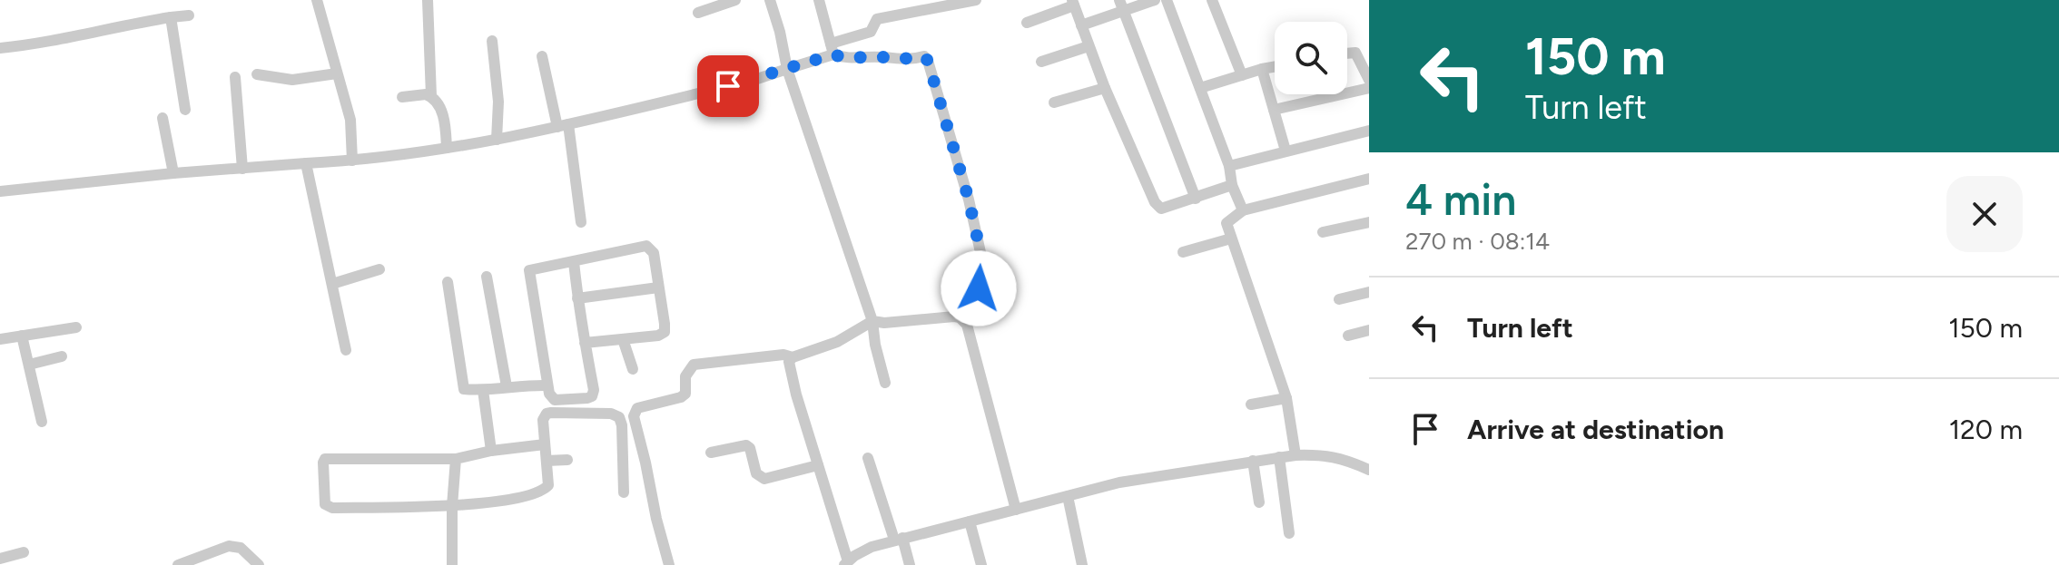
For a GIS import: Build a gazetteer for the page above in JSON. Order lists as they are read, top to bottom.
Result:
{
  "page": {
    "turn": ["150 m", "Turn left"],
    "heading": ["4 min", "270 m · 08:14"],
    "list": [
      {
        "name": "Turn left",
        "value": "150 m"
      },
      {
        "name": "Arrive at destination",
        "value": "120 m"
      }
    ]
  }
}
